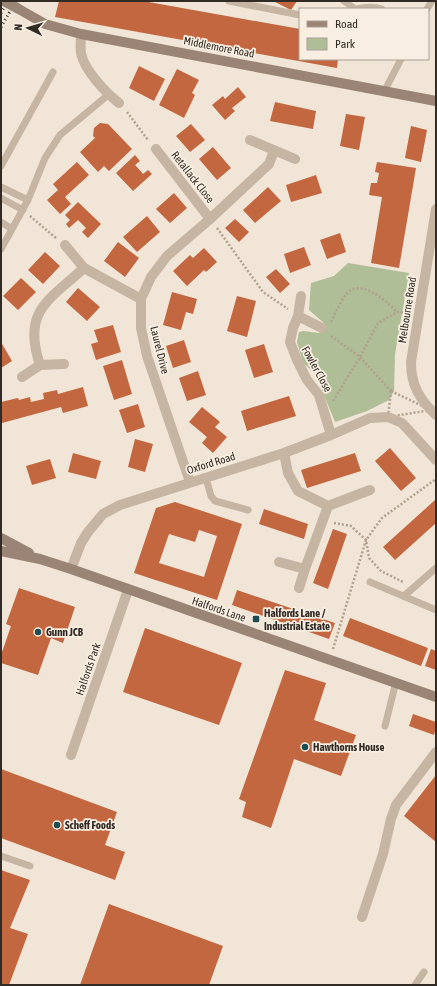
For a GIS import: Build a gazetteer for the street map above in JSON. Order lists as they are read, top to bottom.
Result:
{
  "streets": {
    "street": [
      "Middlemore Road",
      "Retallack Close",
      "Melbourne Road",
      "Laurel Drive",
      "Fowler Close",
      "Oxford Road",
      "Halfords Lane",
      "Halfords Park"
    ]
  },
  "crossings": [
    ["Retallack Close", "Laurel Drive"],
    ["Laurel Drive", "Oxford Road"],
    ["Fowler Close", "Oxford Road"],
    ["Oxford Road", "Halfords Lane"],
    ["Halfords Lane", "Halfords Park"]
  ],
  "places": {
    "transit": ["Halfords Lane / Industrial Estate"],
    "other": ["Gunn JCB", "Hawthorns House", "Scheff Foods"]
  },
  "legend": ["Road", "Park"],
  "north": "left"
}
